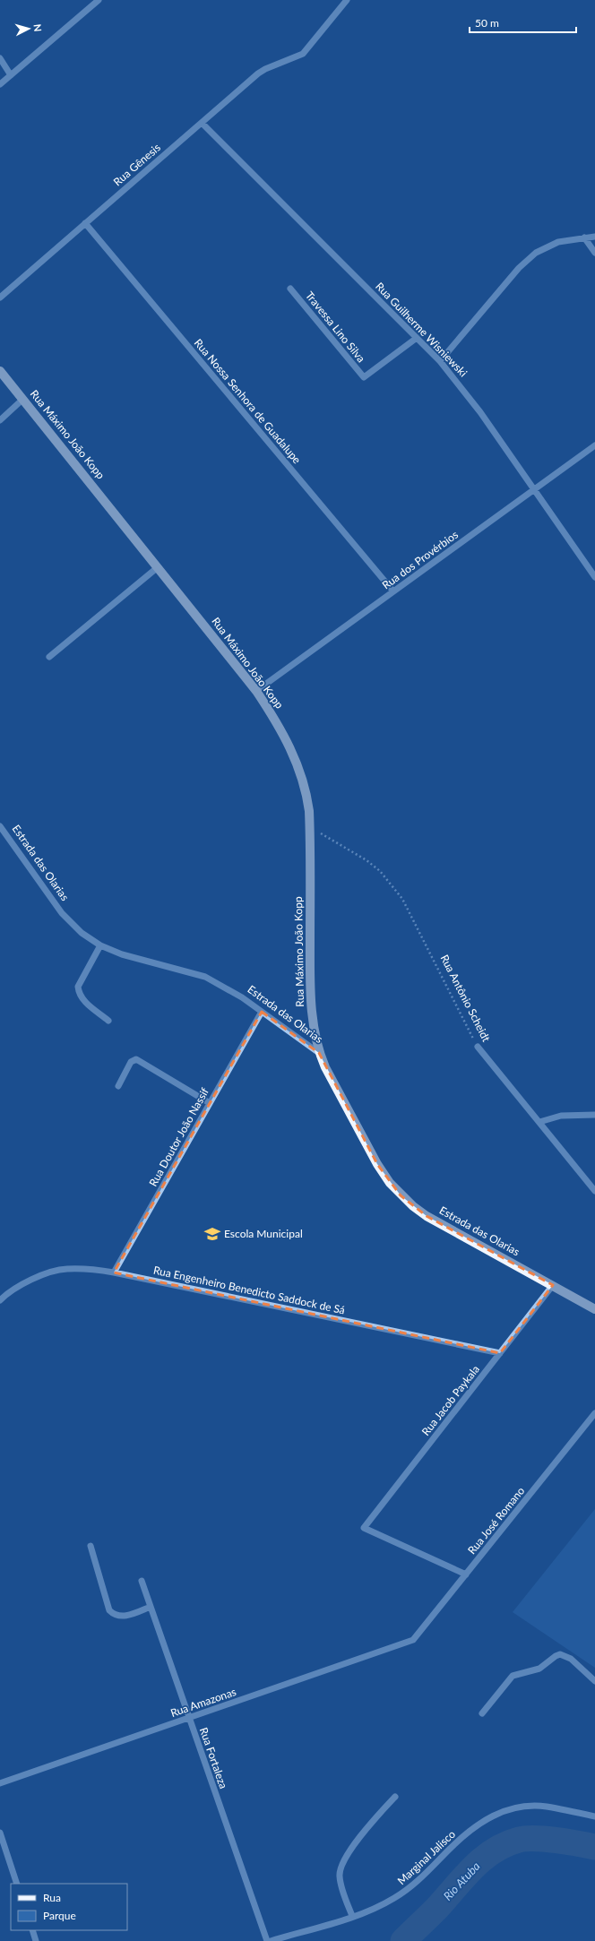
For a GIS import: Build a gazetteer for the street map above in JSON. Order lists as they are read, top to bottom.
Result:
{
  "streets": {
    "main road": ["Rua Máximo João Kopp", "Estrada das Olarias"],
    "street": [
      "Rua Gênesis",
      "Travessa Lino Silva",
      "Rua Guilherme Wisniewski",
      "Rua Nossa Senhora de Guadalupe",
      "Rua dos Provérbios",
      "Rua Antônio Scheidt",
      "Rua Doutor João Nassif",
      "Rua Engenheiro Benedicto Saddock de Sá",
      "Rua Jacob Paykala",
      "Rua José Romano",
      "Rua Amazonas",
      "Rua Fortaleza",
      "Marginal Jalisco"
    ]
  },
  "crossings": [
    ["Rua Gênesis", "Rua Guilherme Wisniewski"],
    ["Rua Gênesis", "Rua Nossa Senhora de Guadalupe"],
    ["Travessa Lino Silva", "Rua Guilherme Wisniewski"],
    ["Rua Guilherme Wisniewski", "Rua dos Provérbios"],
    ["Rua Nossa Senhora de Guadalupe", "Rua dos Provérbios"],
    ["Rua Máximo João Kopp", "Rua dos Provérbios"],
    ["Rua Máximo João Kopp", "Estrada das Olarias"],
    ["Rua Máximo João Kopp", "Rua Antônio Scheidt"],
    ["Estrada das Olarias", "Rua Doutor João Nassif"],
    ["Estrada das Olarias", "Rua Jacob Paykala"],
    ["Rua Doutor João Nassif", "Rua Engenheiro Benedicto Saddock de Sá"],
    ["Rua Engenheiro Benedicto Saddock de Sá", "Rua Jacob Paykala"],
    ["Rua Jacob Paykala", "Rua José Romano"],
    ["Rua José Romano", "Rua Amazonas"],
    ["Rua Amazonas", "Rua Fortaleza"]
  ],
  "water": ["Rio Atuba"],
  "places": {
    "school or university": ["Escola Municipal"]
  },
  "legend": ["Rua", "Parque"],
  "scale_bar": "50 m",
  "north": "right"
}
